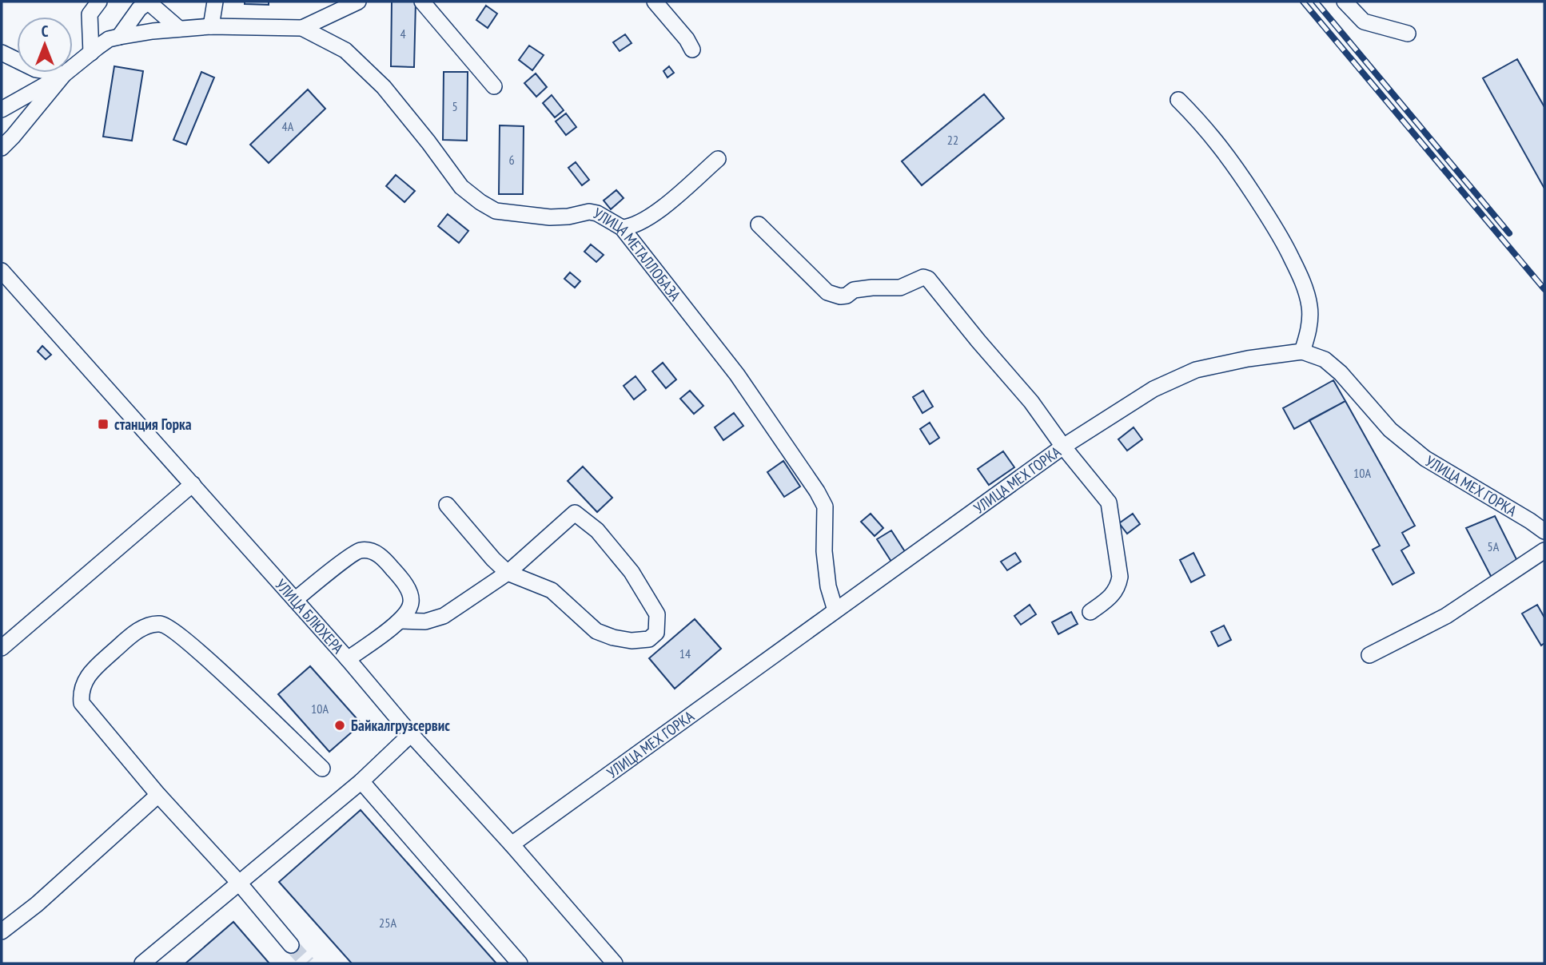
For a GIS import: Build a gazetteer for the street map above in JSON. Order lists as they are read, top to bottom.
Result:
{
  "streets": {
    "street": ["УЛИЦА МЕТАЛЛОБАЗА", "УЛИЦА МЕХ ГОРКА", "УЛИЦА БЛЮХЕРА"]
  },
  "crossings": [
    ["УЛИЦА МЕТАЛЛОБАЗА", "УЛИЦА МЕХ ГОРКА"],
    ["УЛИЦА МЕХ ГОРКА", "УЛИЦА БЛЮХЕРА"]
  ],
  "places": {
    "transit": ["станция Горка"],
    "other": ["Байкалгрузсервис"]
  },
  "house_numbers": [
    "4",
    "5",
    "4А",
    "22",
    "6",
    "10А",
    "5А",
    "14",
    "10А",
    "25А"
  ],
  "north": "top"
}
